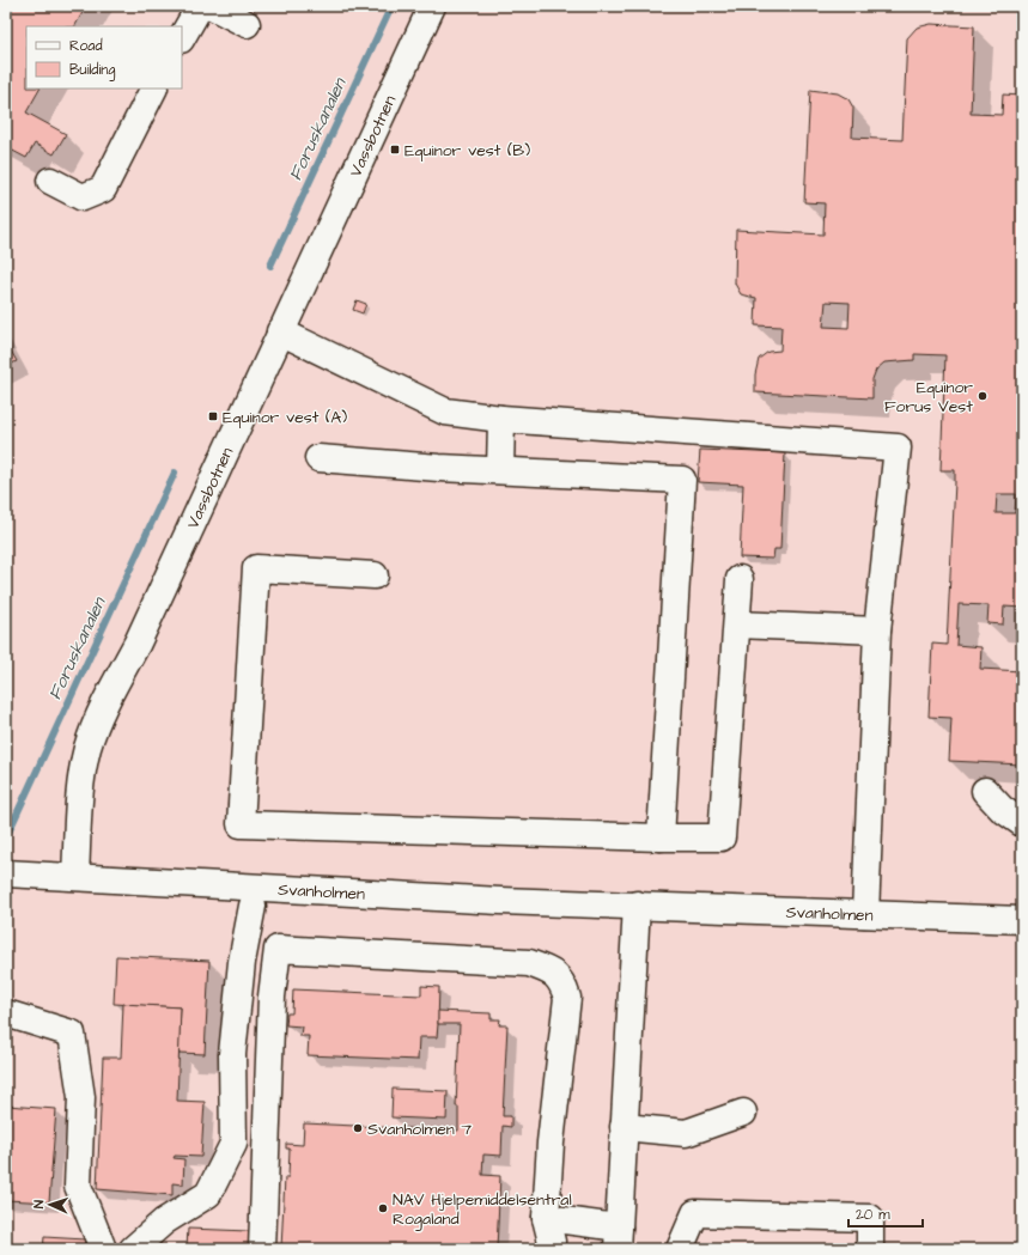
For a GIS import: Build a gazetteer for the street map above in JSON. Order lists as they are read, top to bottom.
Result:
{
  "streets": {
    "street": ["Vassbotnen", "Svanholmen"]
  },
  "crossings": [
    ["Vassbotnen", "Svanholmen"]
  ],
  "water": ["Foruskanalen"],
  "places": {
    "transit": ["Equinor vest (B)", "Equinor vest (A)"],
    "other": ["Equinor Forus Vest", "Svanholmen 7", "NAV Hjelpemiddelsentral Rogaland"]
  },
  "legend": ["Road", "Building"],
  "scale_bar": "20 m",
  "north": "left"
}
